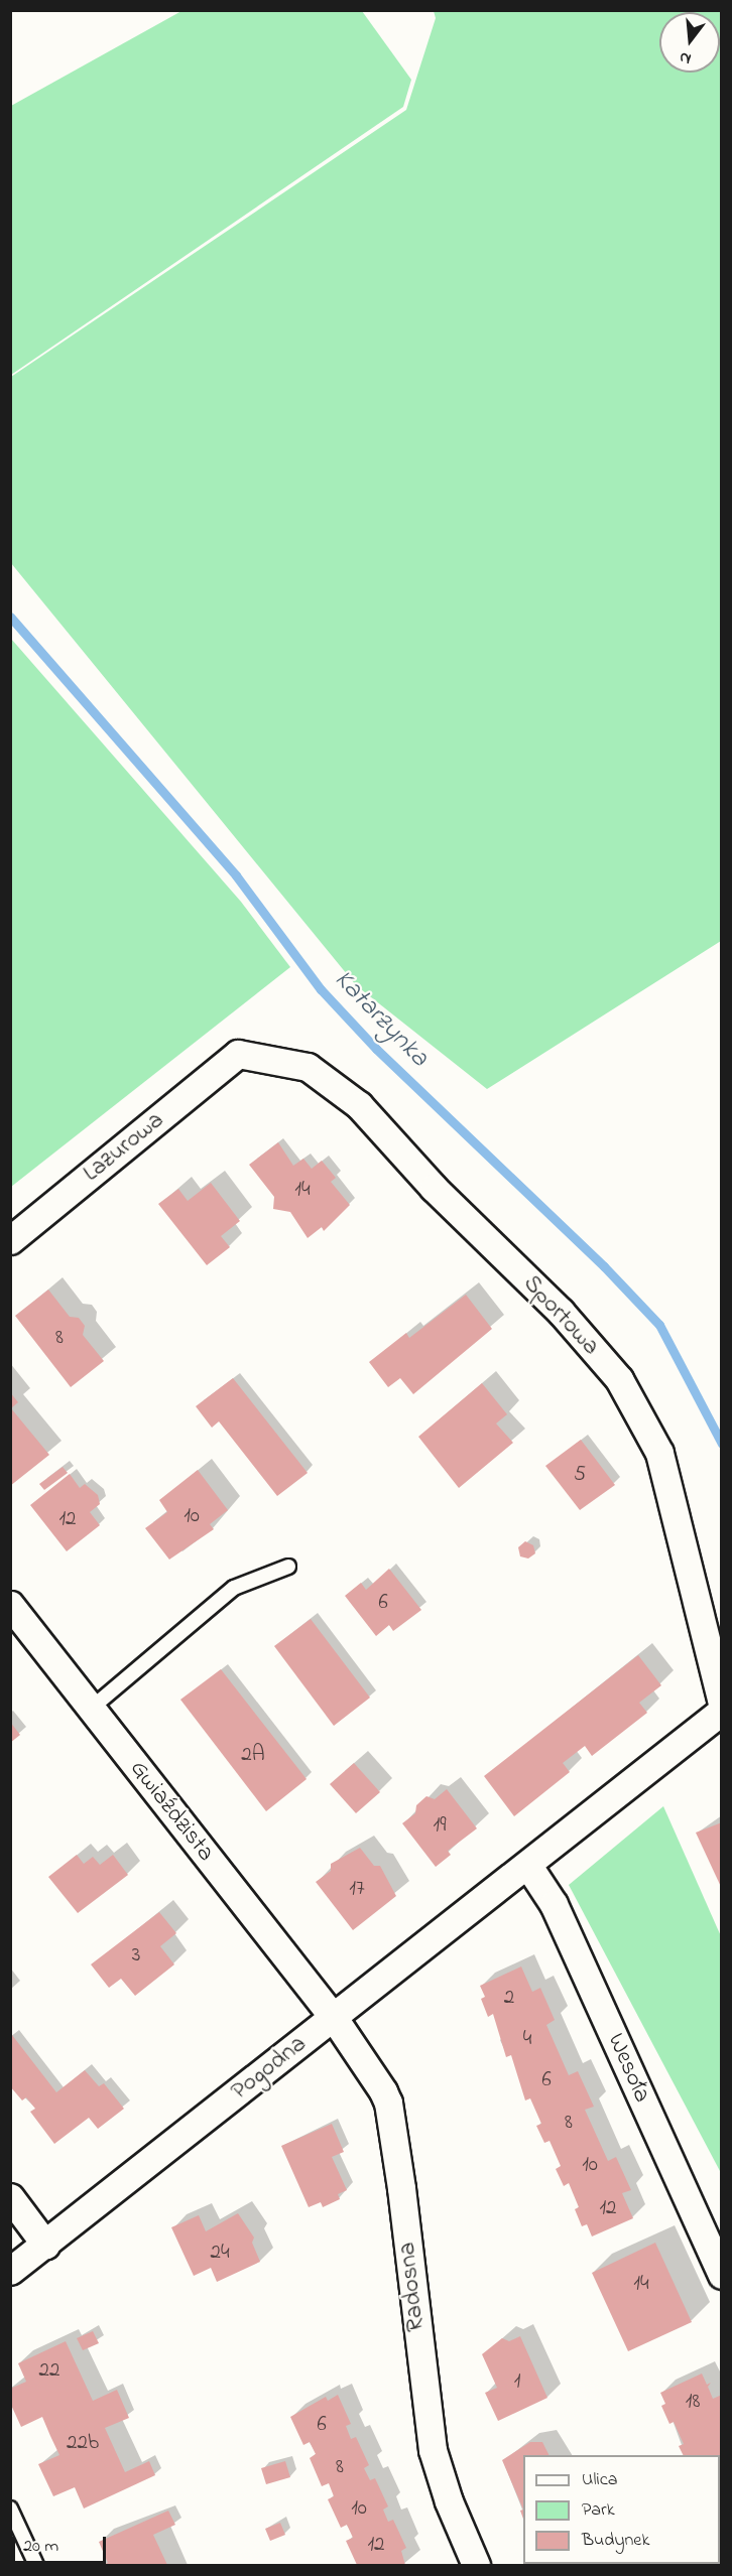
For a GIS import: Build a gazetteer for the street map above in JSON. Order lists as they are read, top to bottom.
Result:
{
  "streets": {
    "street": [
      "Lazurowa",
      "Sportowa",
      "Gwiaździsta",
      "Pogodna",
      "Wesoła",
      "Radosna"
    ]
  },
  "crossings": [
    ["Lazurowa", "Sportowa"],
    ["Gwiaździsta", "Pogodna"],
    ["Gwiaździsta", "Radosna"],
    ["Pogodna", "Wesoła"],
    ["Pogodna", "Radosna"]
  ],
  "water": ["Katarzynka"],
  "house_numbers": [
    "14",
    "8",
    "5",
    "10",
    "12",
    "6",
    "2A",
    "19",
    "17",
    "3",
    "2",
    "4",
    "6",
    "8",
    "10",
    "12",
    "24",
    "14",
    "22",
    "1",
    "18",
    "6",
    "22b",
    "8",
    "10",
    "12"
  ],
  "legend": ["Ulica", "Park", "Budynek"],
  "scale_bar": "20 m",
  "north": "bottom"
}
